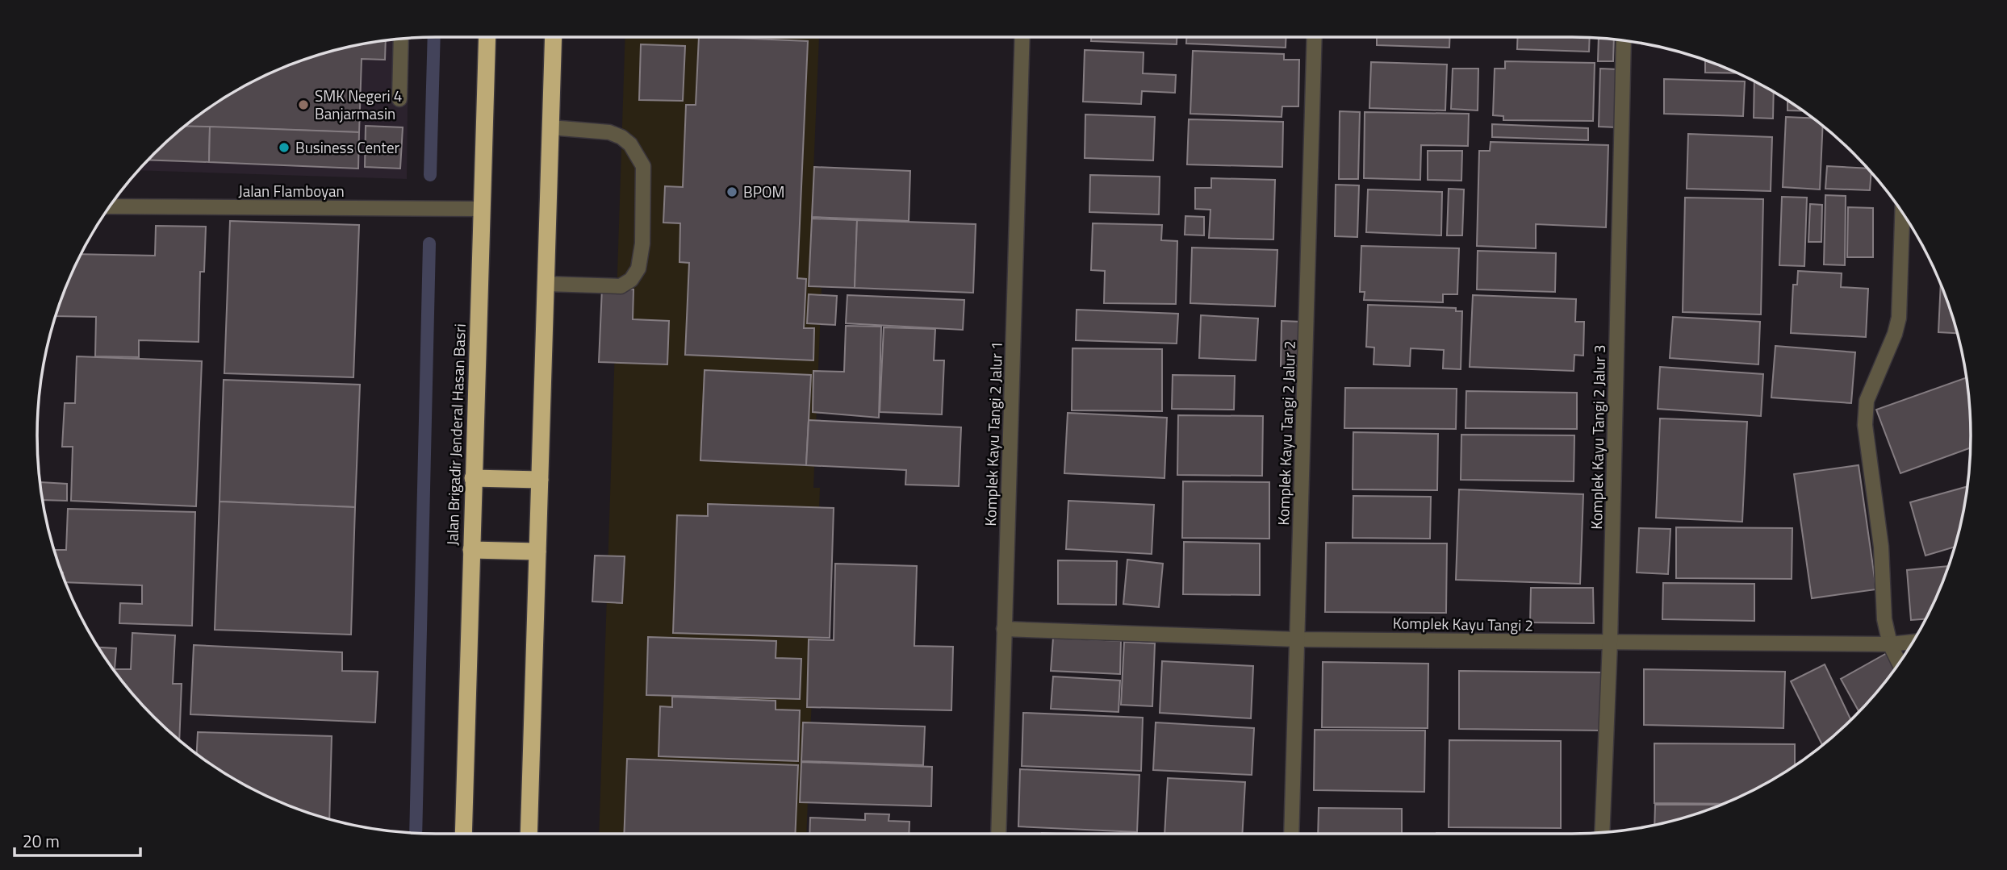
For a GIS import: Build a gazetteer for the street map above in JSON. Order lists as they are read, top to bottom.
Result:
{
  "streets": {
    "highway": ["Jalan Brigadir Jenderal Hasan Basri"],
    "street": [
      "Jalan Flamboyan",
      "Komplek Kayu Tangi 2 Jalur 2",
      "Komplek Kayu Tangi 2 Jalur 1",
      "Komplek Kayu Tangi 2 Jalur 3",
      "Komplek Kayu Tangi 2"
    ]
  },
  "crossings": [
    ["Jalan Flamboyan", "Jalan Brigadir Jenderal Hasan Basri"],
    ["Komplek Kayu Tangi 2 Jalur 2", "Komplek Kayu Tangi 2"],
    ["Komplek Kayu Tangi 2 Jalur 1", "Komplek Kayu Tangi 2"],
    ["Komplek Kayu Tangi 2 Jalur 3", "Komplek Kayu Tangi 2"]
  ],
  "places": ["SMK Negeri 4 Banjarmasin", "Business Center", "BPOM"],
  "scale_bar": "20 m"
}
